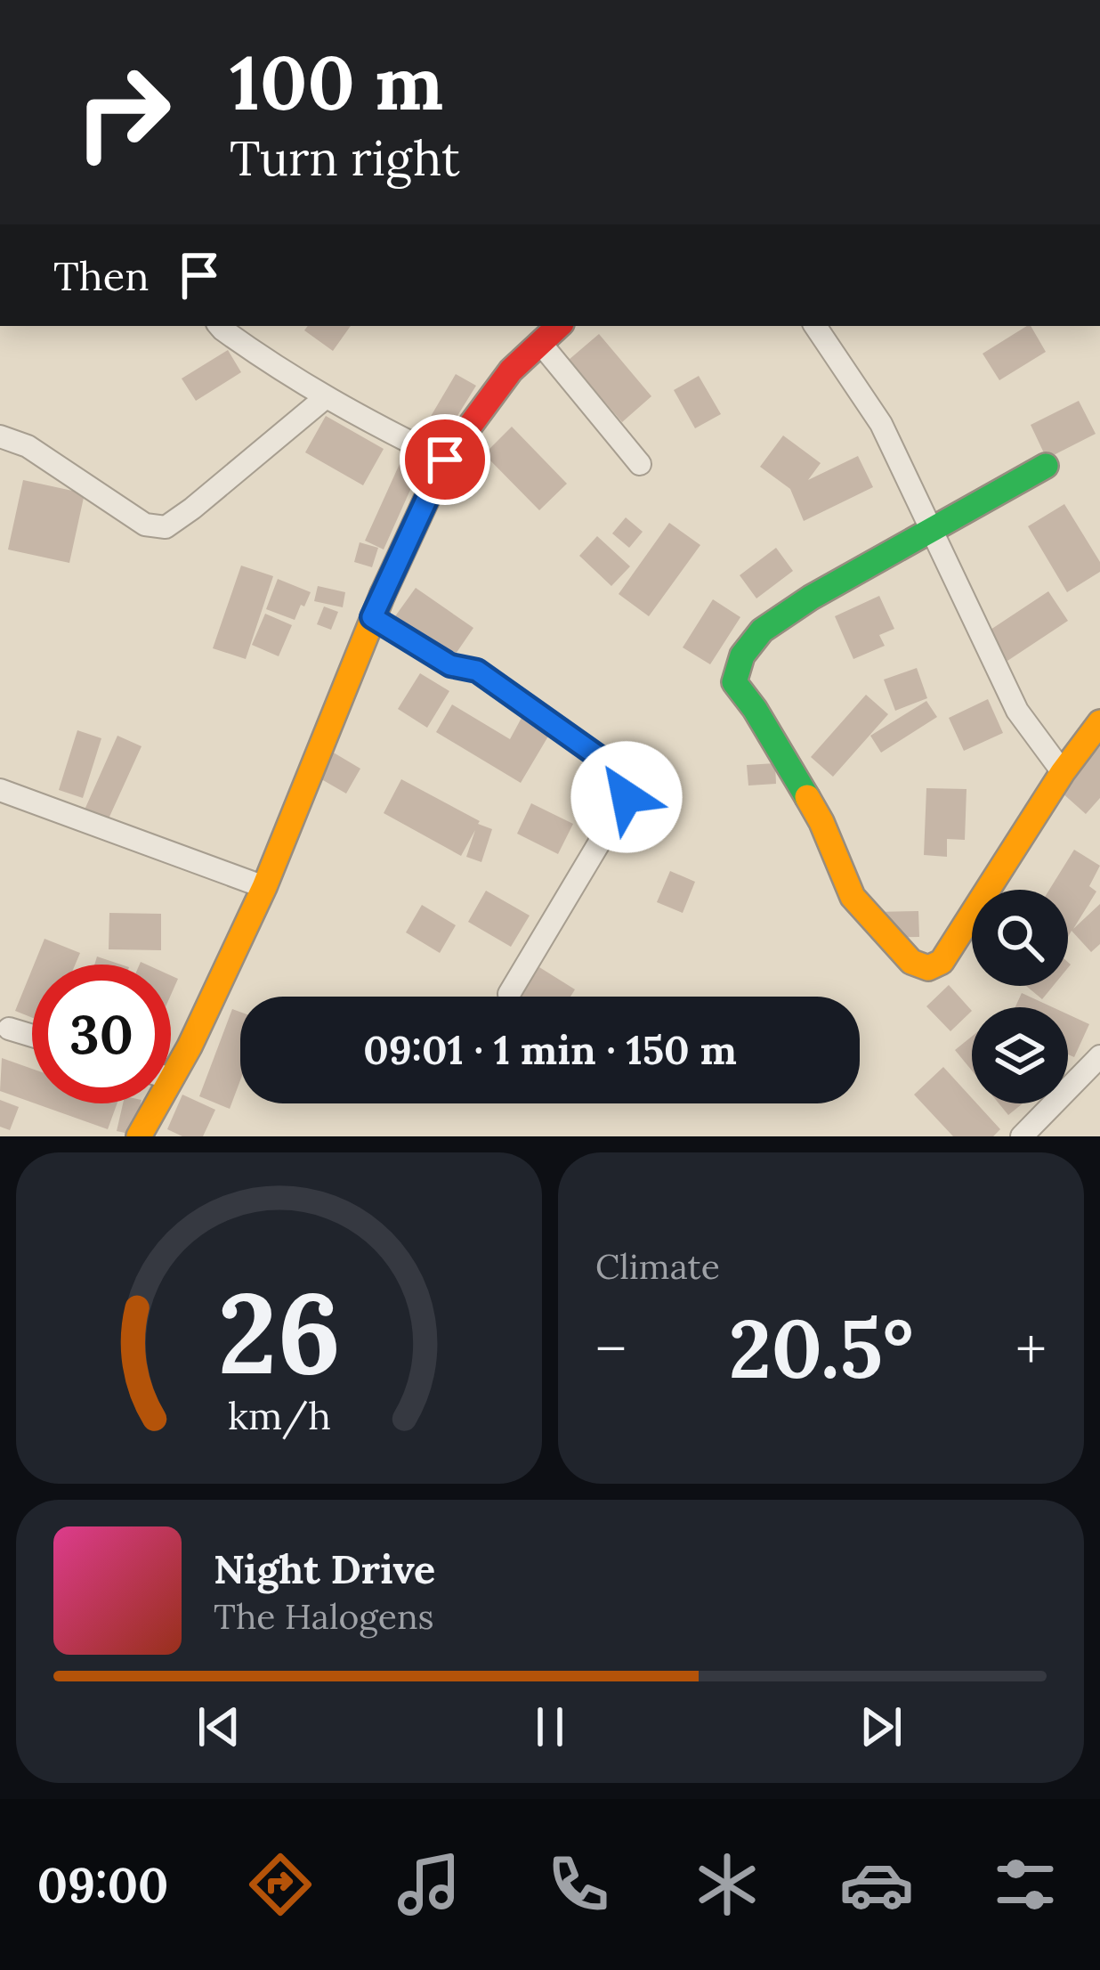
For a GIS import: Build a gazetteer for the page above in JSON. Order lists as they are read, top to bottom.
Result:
{
  "page": {
    "turn": ["100 m", "Turn right"],
    "then": "Then",
    "limit": "30",
    "trip": "09:01 · 1 min · 150 m",
    "tile": "Climate",
    "heat": ["−", "20.5°", "+"],
    "song": ["Night Drive", "The Halogens"],
    "tabs": "09:00",
    "gauge": ["26", "km/h"]
  }
}
